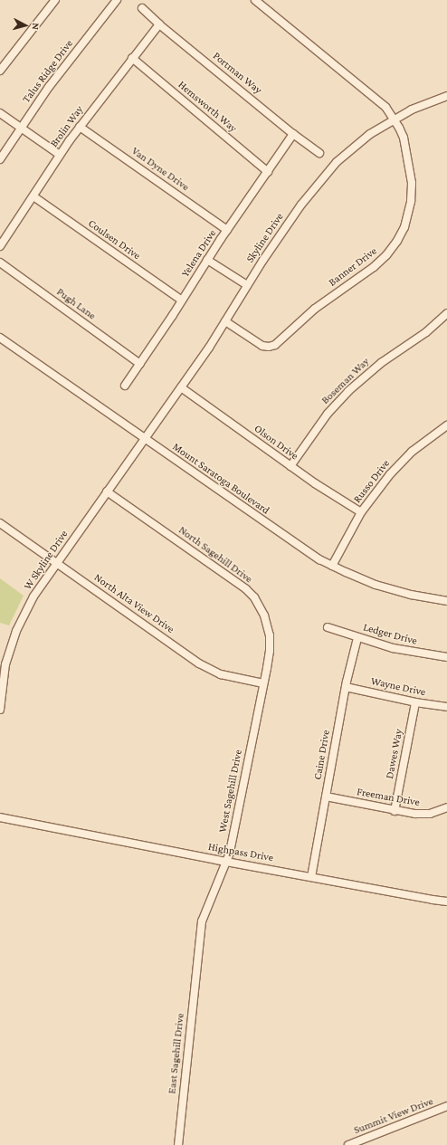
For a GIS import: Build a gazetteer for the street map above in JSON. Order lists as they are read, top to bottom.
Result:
{
  "streets": {
    "street": [
      "Talus Ridge Drive",
      "Portman Way",
      "Hemsworth Way",
      "Brolin Way",
      "Van Dyne Drive",
      "Skyline Drive",
      "Coulsen Drive",
      "Yelena Drive",
      "Banner Drive",
      "Pugh Lane",
      "Boseman Way",
      "Olson Drive",
      "Mount Saratoga Boulevard",
      "Russo Drive",
      "North Sagehill Drive",
      "W Skyline Drive",
      "North Alta View Drive",
      "Ledger Drive",
      "Wayne Drive",
      "Dawes Way",
      "Caine Drive",
      "West Sagehill Drive",
      "Freeman Drive",
      "Highpass Drive",
      "East Sagehill Drive",
      "Summit View Drive"
    ]
  },
  "crossings": [
    ["Portman Way", "Brolin Way"],
    ["Portman Way", "Yelena Drive"],
    ["Hemsworth Way", "Brolin Way"],
    ["Hemsworth Way", "Yelena Drive"],
    ["Brolin Way", "Van Dyne Drive"],
    ["Brolin Way", "Coulsen Drive"],
    ["Van Dyne Drive", "Yelena Drive"],
    ["Skyline Drive", "Banner Drive"],
    ["Skyline Drive", "Olson Drive"],
    ["Skyline Drive", "Mount Saratoga Boulevard"],
    ["Skyline Drive", "W Skyline Drive"],
    ["Coulsen Drive", "Yelena Drive"],
    ["Yelena Drive", "Pugh Lane"],
    ["Boseman Way", "Olson Drive"],
    ["Olson Drive", "Russo Drive"],
    ["Mount Saratoga Boulevard", "Russo Drive"],
    ["Mount Saratoga Boulevard", "W Skyline Drive"],
    ["North Sagehill Drive", "W Skyline Drive"],
    ["North Sagehill Drive", "North Alta View Drive"],
    ["North Sagehill Drive", "West Sagehill Drive"],
    ["W Skyline Drive", "North Alta View Drive"],
    ["North Alta View Drive", "West Sagehill Drive"],
    ["Ledger Drive", "Caine Drive"],
    ["Wayne Drive", "Dawes Way"],
    ["Wayne Drive", "Caine Drive"],
    ["Dawes Way", "Freeman Drive"],
    ["Caine Drive", "Freeman Drive"],
    ["Caine Drive", "Highpass Drive"],
    ["West Sagehill Drive", "Highpass Drive"],
    ["West Sagehill Drive", "East Sagehill Drive"]
  ],
  "north": "right"
}
